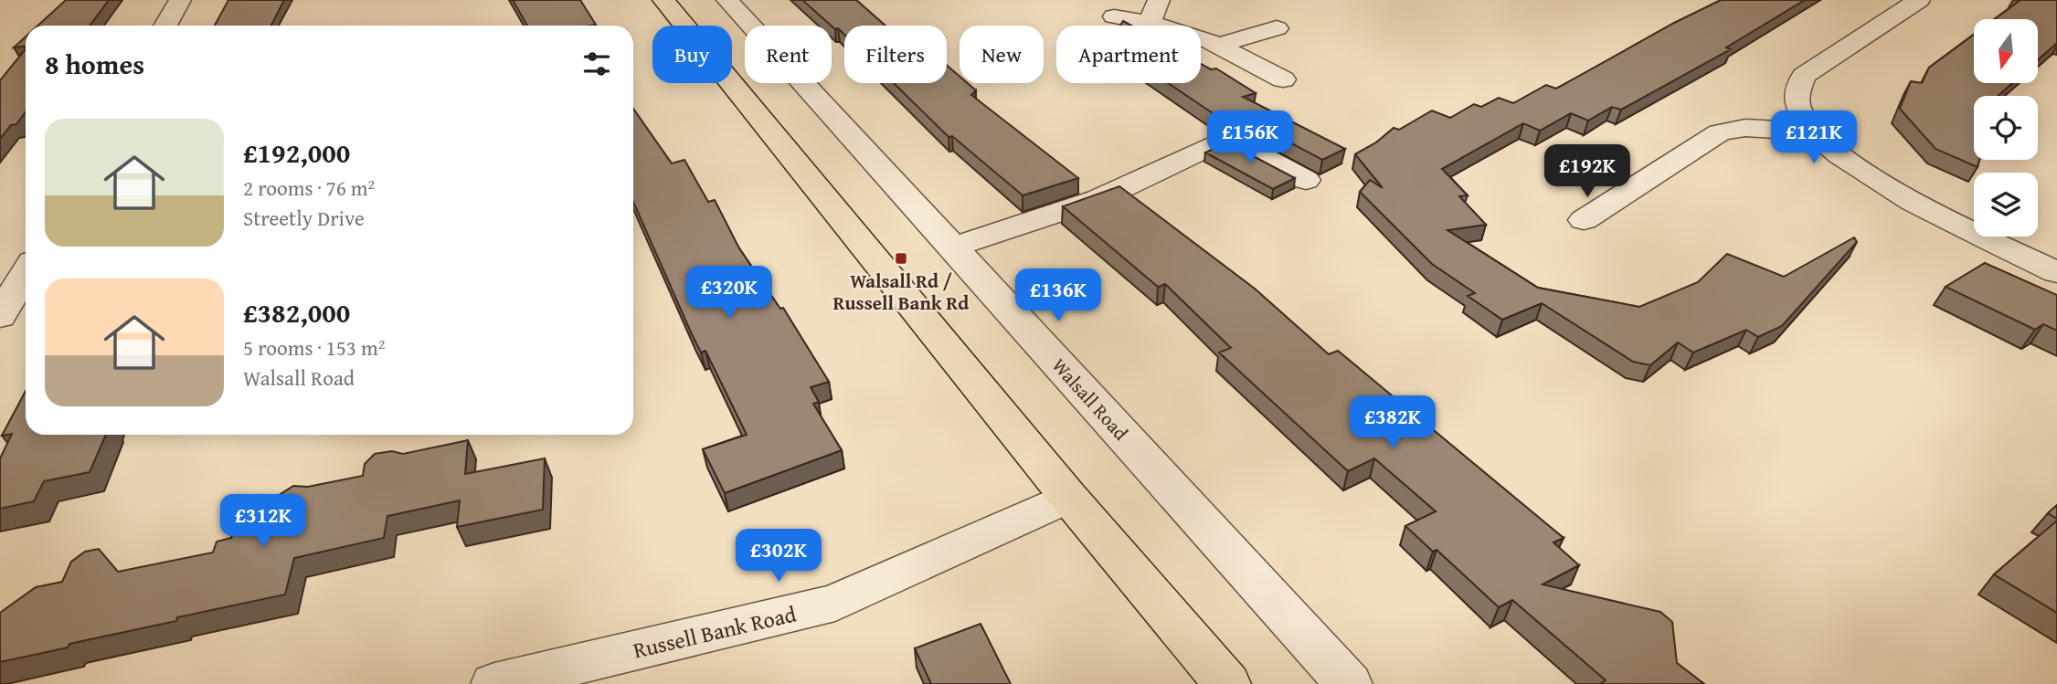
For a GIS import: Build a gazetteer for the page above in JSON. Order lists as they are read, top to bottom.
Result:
{
  "streets": {
    "street": ["Walsall Road", "Russell Bank Road"]
  },
  "places": {
    "transit": ["Walsall Rd / Russell Bank Rd"]
  },
  "north": "bottom",
  "page": {
    "chip": [
      "Buy",
      "Rent",
      "Filters",
      "New",
      "Apartment"
    ],
    "heading": "8 homes",
    "list": [
      {
        "name": "£192,000",
        "note": "2 rooms · 76 m² · Streetly Drive"
      },
      {
        "name": "£382,000",
        "note": "5 rooms · 153 m² · Walsall Road"
      }
    ],
    "price": [
      "£156K",
      "£121K",
      "£192K",
      "£320K",
      "£136K",
      "£382K",
      "£312K",
      "£302K"
    ]
  }
}
